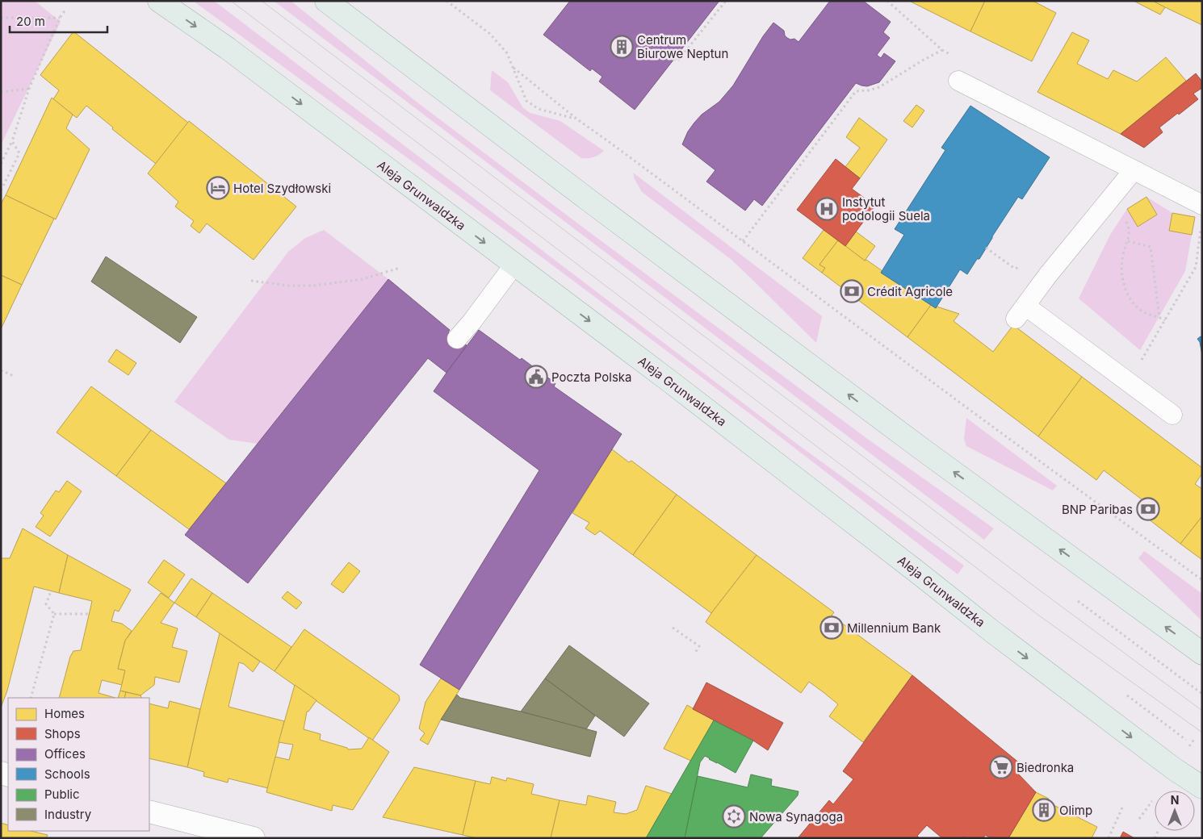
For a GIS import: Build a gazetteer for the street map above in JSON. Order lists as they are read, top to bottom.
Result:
{
  "streets": {
    "main road": ["Aleja Grunwaldzka"]
  },
  "places": {
    "building": ["Centrum Biurowe Neptun", "Olimp"],
    "hotel": ["Hotel Szydłowski"],
    "hospital": ["Instytut podologii Suela"],
    "bank": ["Crédit Agricole", "BNP Paribas", "Millennium Bank"],
    "public building": ["Poczta Polska"],
    "supermarket": ["Biedronka"],
    "synagogue": ["Nowa Synagoga"]
  },
  "legend": [
    "Homes",
    "Shops",
    "Offices",
    "Schools",
    "Public",
    "Industry"
  ],
  "scale_bar": "20 m",
  "north": "top"
}
